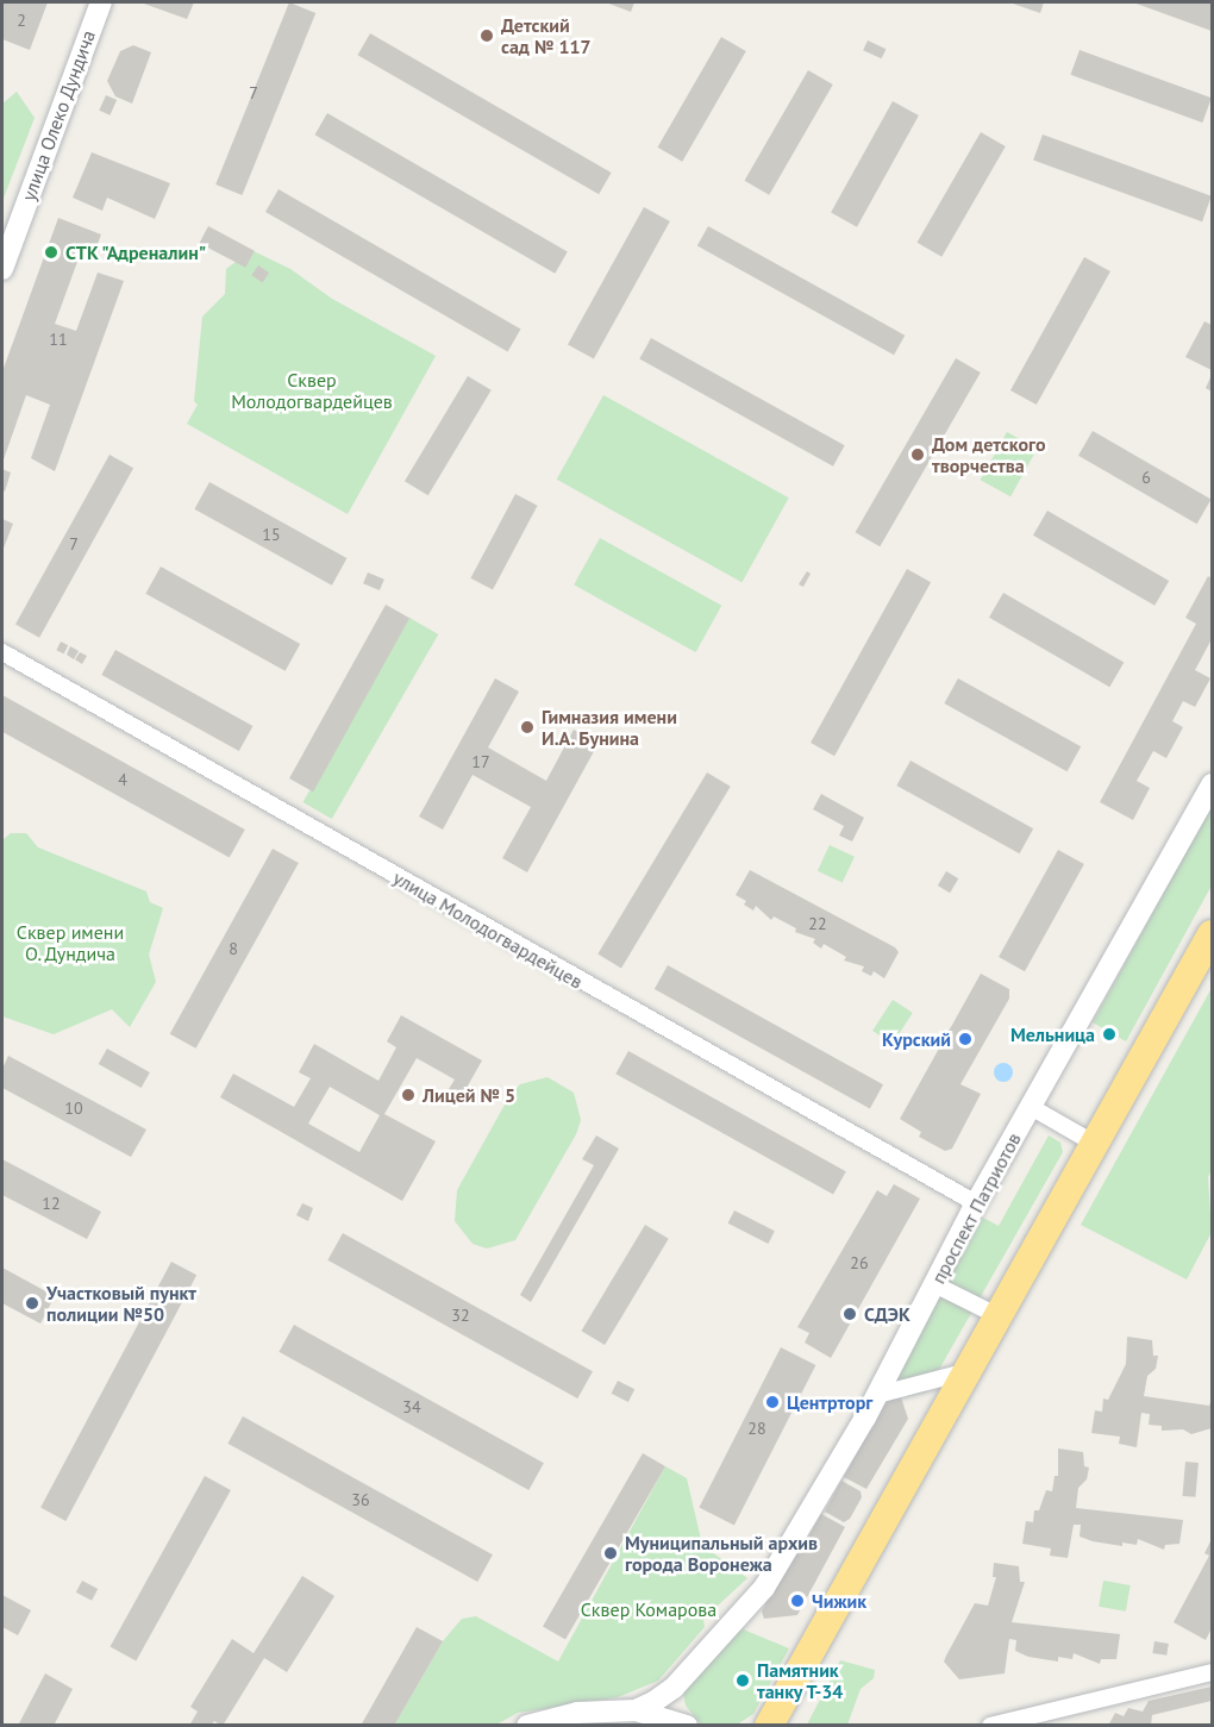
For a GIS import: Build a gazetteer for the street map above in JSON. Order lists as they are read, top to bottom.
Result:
{
  "streets": {
    "street": ["улица Олеко Дундича", "улица Молодогвардейцев", "проспект Патриотов"]
  },
  "crossings": [
    ["улица Молодогвардейцев", "проспект Патриотов"]
  ],
  "parks": ["Сквер Молодогвардейцев", "Сквер имени О. Дундича", "Сквер Комарова"],
  "places": [
    "Детский сад № 117",
    "СТК \"Адреналин\"",
    "Дом детского творчества",
    "Гимназия имени И.А. Бунина",
    "Мельница",
    "Курский",
    "Лицей № 5",
    "Участковый пункт полиции №50",
    "СДЭК",
    "Центрторг",
    "Муниципальный архив города Воронежа",
    "Чижик",
    "Памятник танку Т-34"
  ],
  "house_numbers": [
    "2",
    "7",
    "11",
    "6",
    "15",
    "7",
    "17",
    "4",
    "22",
    "8",
    "10",
    "12",
    "26",
    "32",
    "34",
    "28",
    "36"
  ]
}
